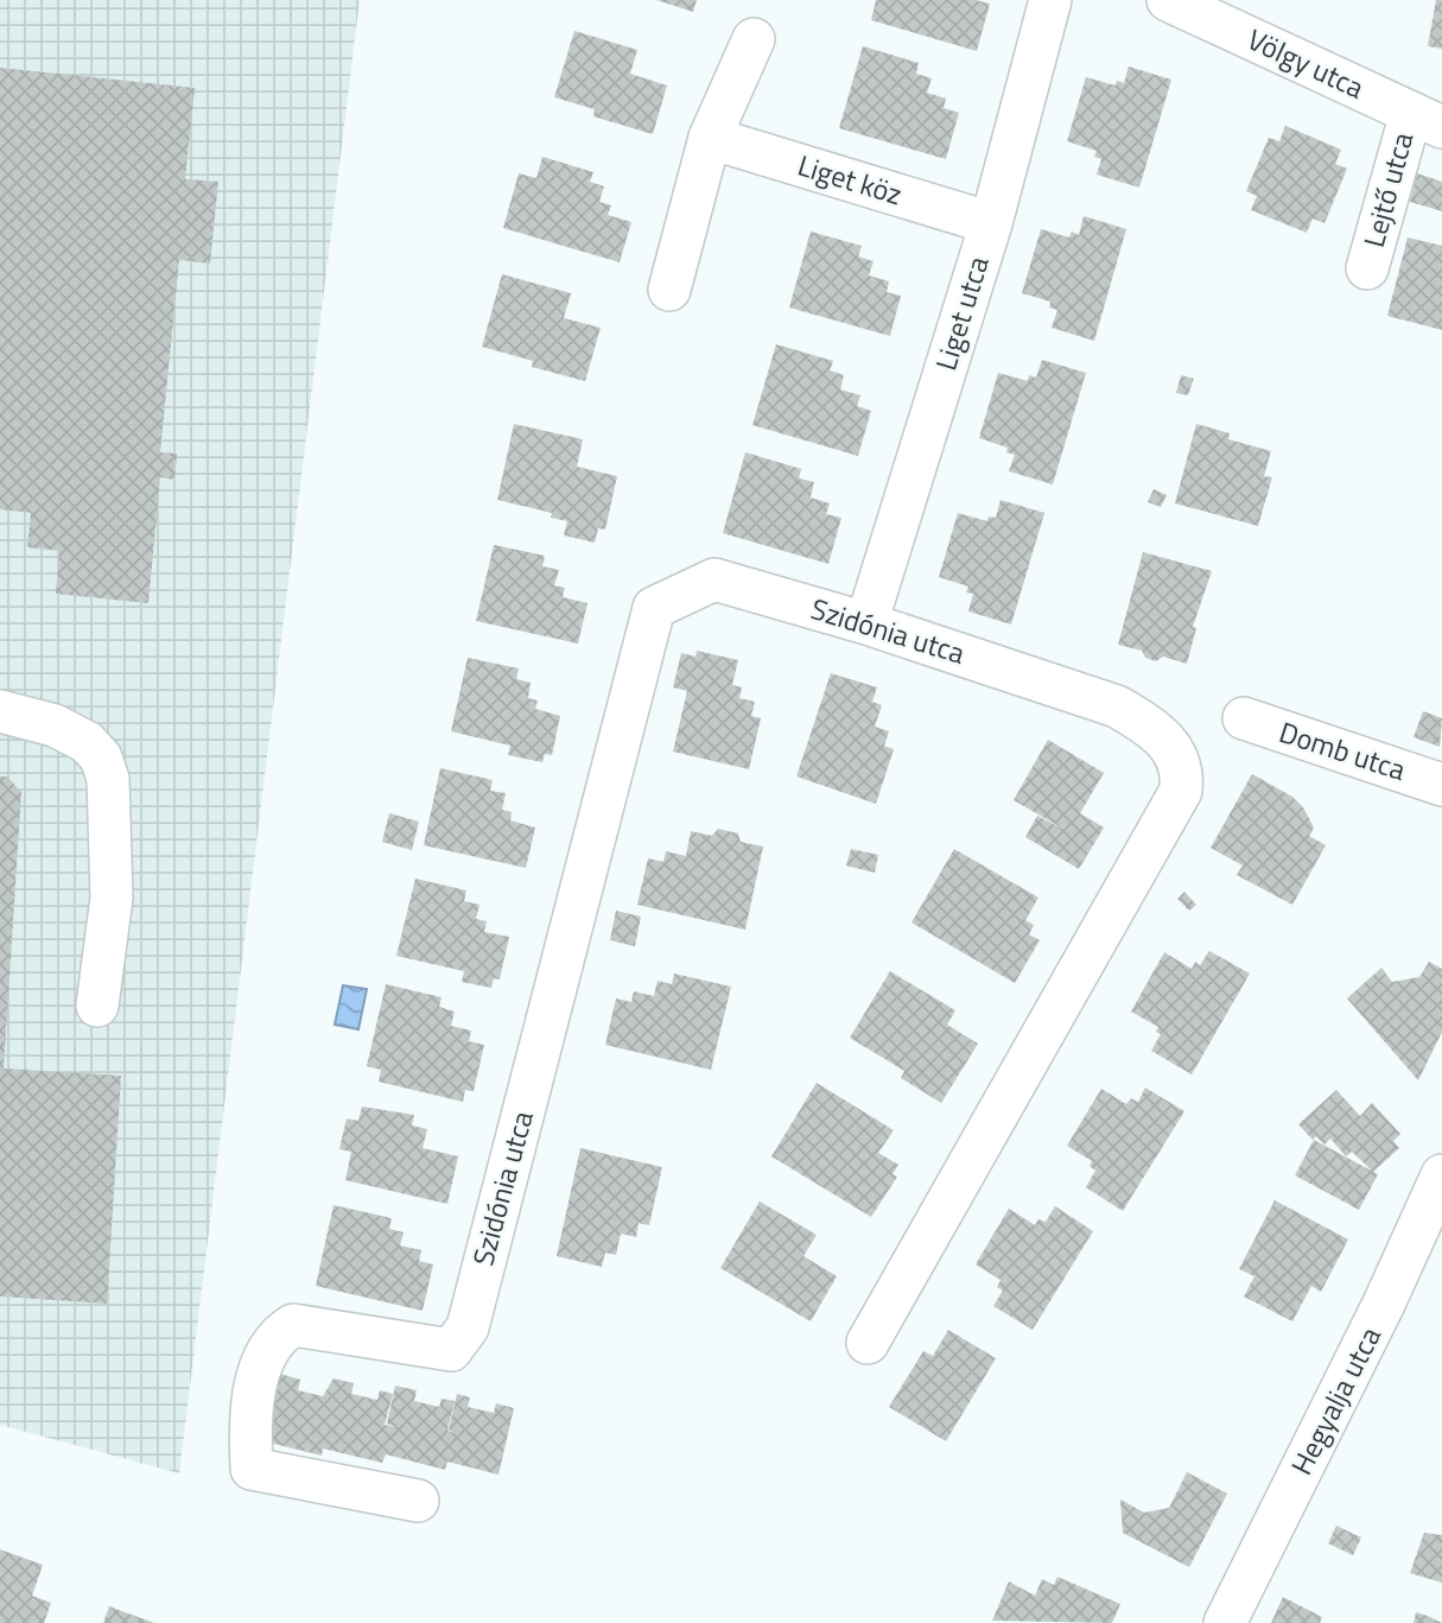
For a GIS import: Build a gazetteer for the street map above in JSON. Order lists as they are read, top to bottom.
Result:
{
  "streets": {
    "street": [
      "Völgy utca",
      "Liget köz",
      "Lejtő utca",
      "Liget utca",
      "Szidónia utca",
      "Domb utca",
      "Hegyalja utca"
    ]
  },
  "crossings": [
    ["Völgy utca", "Lejtő utca"],
    ["Liget köz", "Liget utca"],
    ["Liget utca", "Szidónia utca"]
  ]
}
